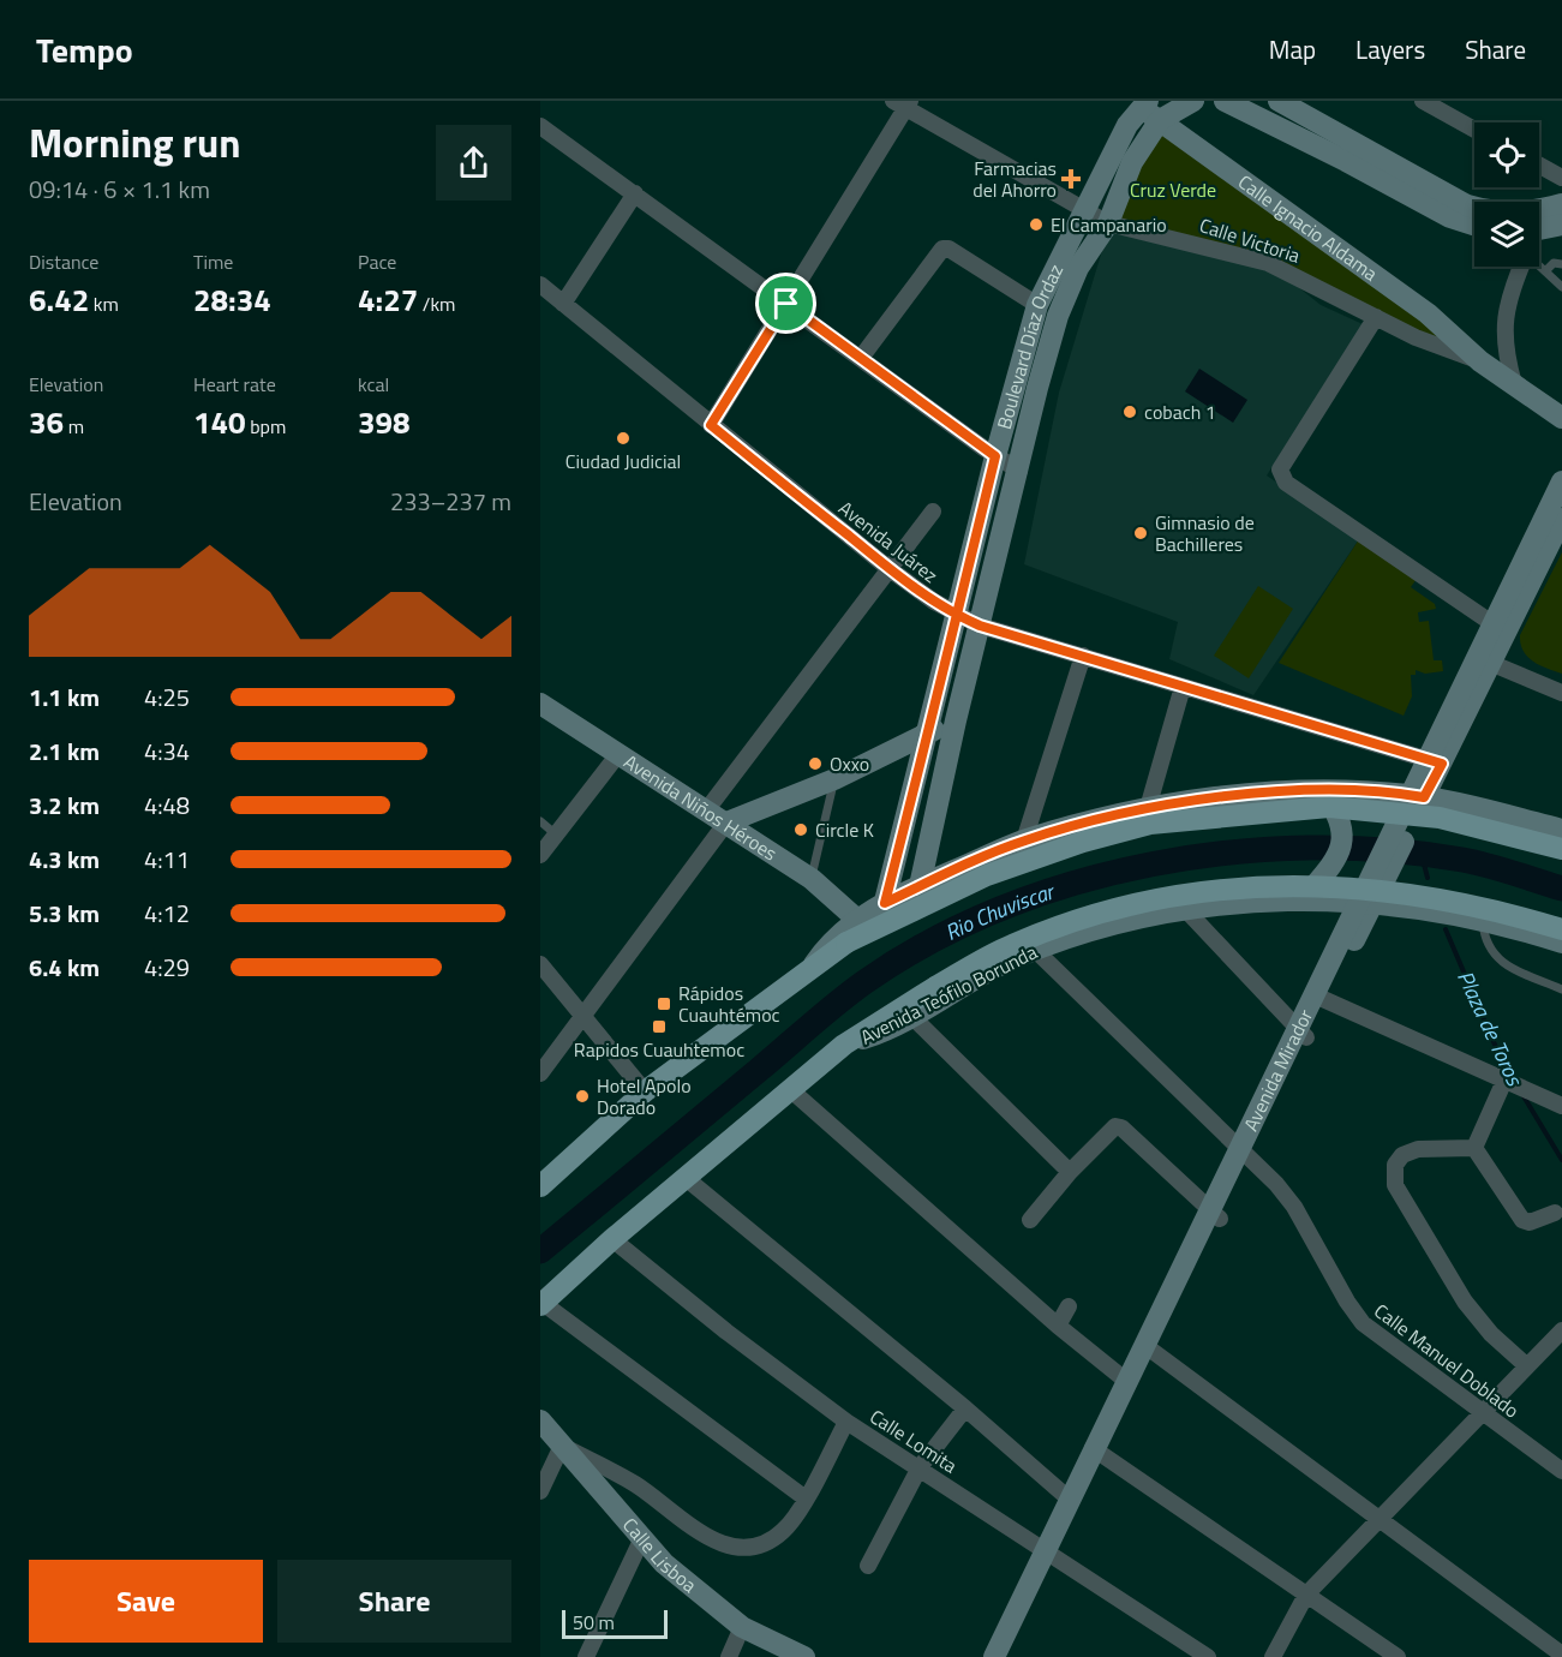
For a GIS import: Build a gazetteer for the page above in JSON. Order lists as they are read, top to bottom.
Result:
{
  "streets": {
    "main road": [
      "Calle Ignacio Aldama",
      "Boulevard Díaz Ordaz",
      "Avenida Niños Héroes",
      "Avenida Teófilo Borunda",
      "Avenida Mirador",
      "Calle Lisboa"
    ],
    "street": [
      "Calle Victoria",
      "Avenida Juárez",
      "Calle Manuel Doblado",
      "Calle Lomita"
    ]
  },
  "crossings": [
    ["Calle Ignacio Aldama", "Calle Victoria"],
    ["Calle Ignacio Aldama", "Boulevard Díaz Ordaz"],
    ["Calle Victoria", "Boulevard Díaz Ordaz"],
    ["Boulevard Díaz Ordaz", "Avenida Juárez"],
    ["Avenida Juárez", "Avenida Mirador"],
    ["Avenida Teófilo Borunda", "Avenida Mirador"],
    ["Avenida Teófilo Borunda", "Calle Manuel Doblado"],
    ["Avenida Teófilo Borunda", "Calle Lomita"],
    ["Avenida Mirador", "Calle Manuel Doblado"],
    ["Avenida Mirador", "Calle Lomita"]
  ],
  "water": ["Rio Chuviscar", "Plaza de Toros"],
  "parks": ["Cruz Verde"],
  "places": {
    "health": ["Farmacias del Ahorro"],
    "other": [
      "El Campanario",
      "cobach 1",
      "Ciudad Judicial",
      "Gimnasio de Bachilleres",
      "Oxxo",
      "Circle K",
      "Hotel Apolo Dorado"
    ],
    "transit": ["Rápidos Cuauhtémoc", "Rapidos Cuauhtemoc"]
  },
  "scale_bar": "50 m",
  "page": {
    "header": "Tempo",
    "nav": ["Map", "Layers", "Share"],
    "heading": ["Morning run", "09:14 · 6 × 1.1 km"],
    "stats": [
      ["Distance", "6.42 km"],
      ["Time", "28:34"],
      ["Pace", "4:27 /km"],
      ["Elevation", "36 m"],
      ["Heart rate", "140 bpm"],
      ["kcal", "398"]
    ],
    "chart": ["Elevation", "233–237 m"],
    "list": [
      {
        "name": "1.1 km",
        "note": "4:25"
      },
      {
        "name": "2.1 km",
        "note": "4:34"
      },
      {
        "name": "3.2 km",
        "note": "4:48"
      },
      {
        "name": "4.3 km",
        "note": "4:11"
      },
      {
        "name": "5.3 km",
        "note": "4:12"
      },
      {
        "name": "6.4 km",
        "note": "4:29"
      }
    ],
    "buttons": ["Save", "Share"],
    "scale": "50 m"
  }
}
